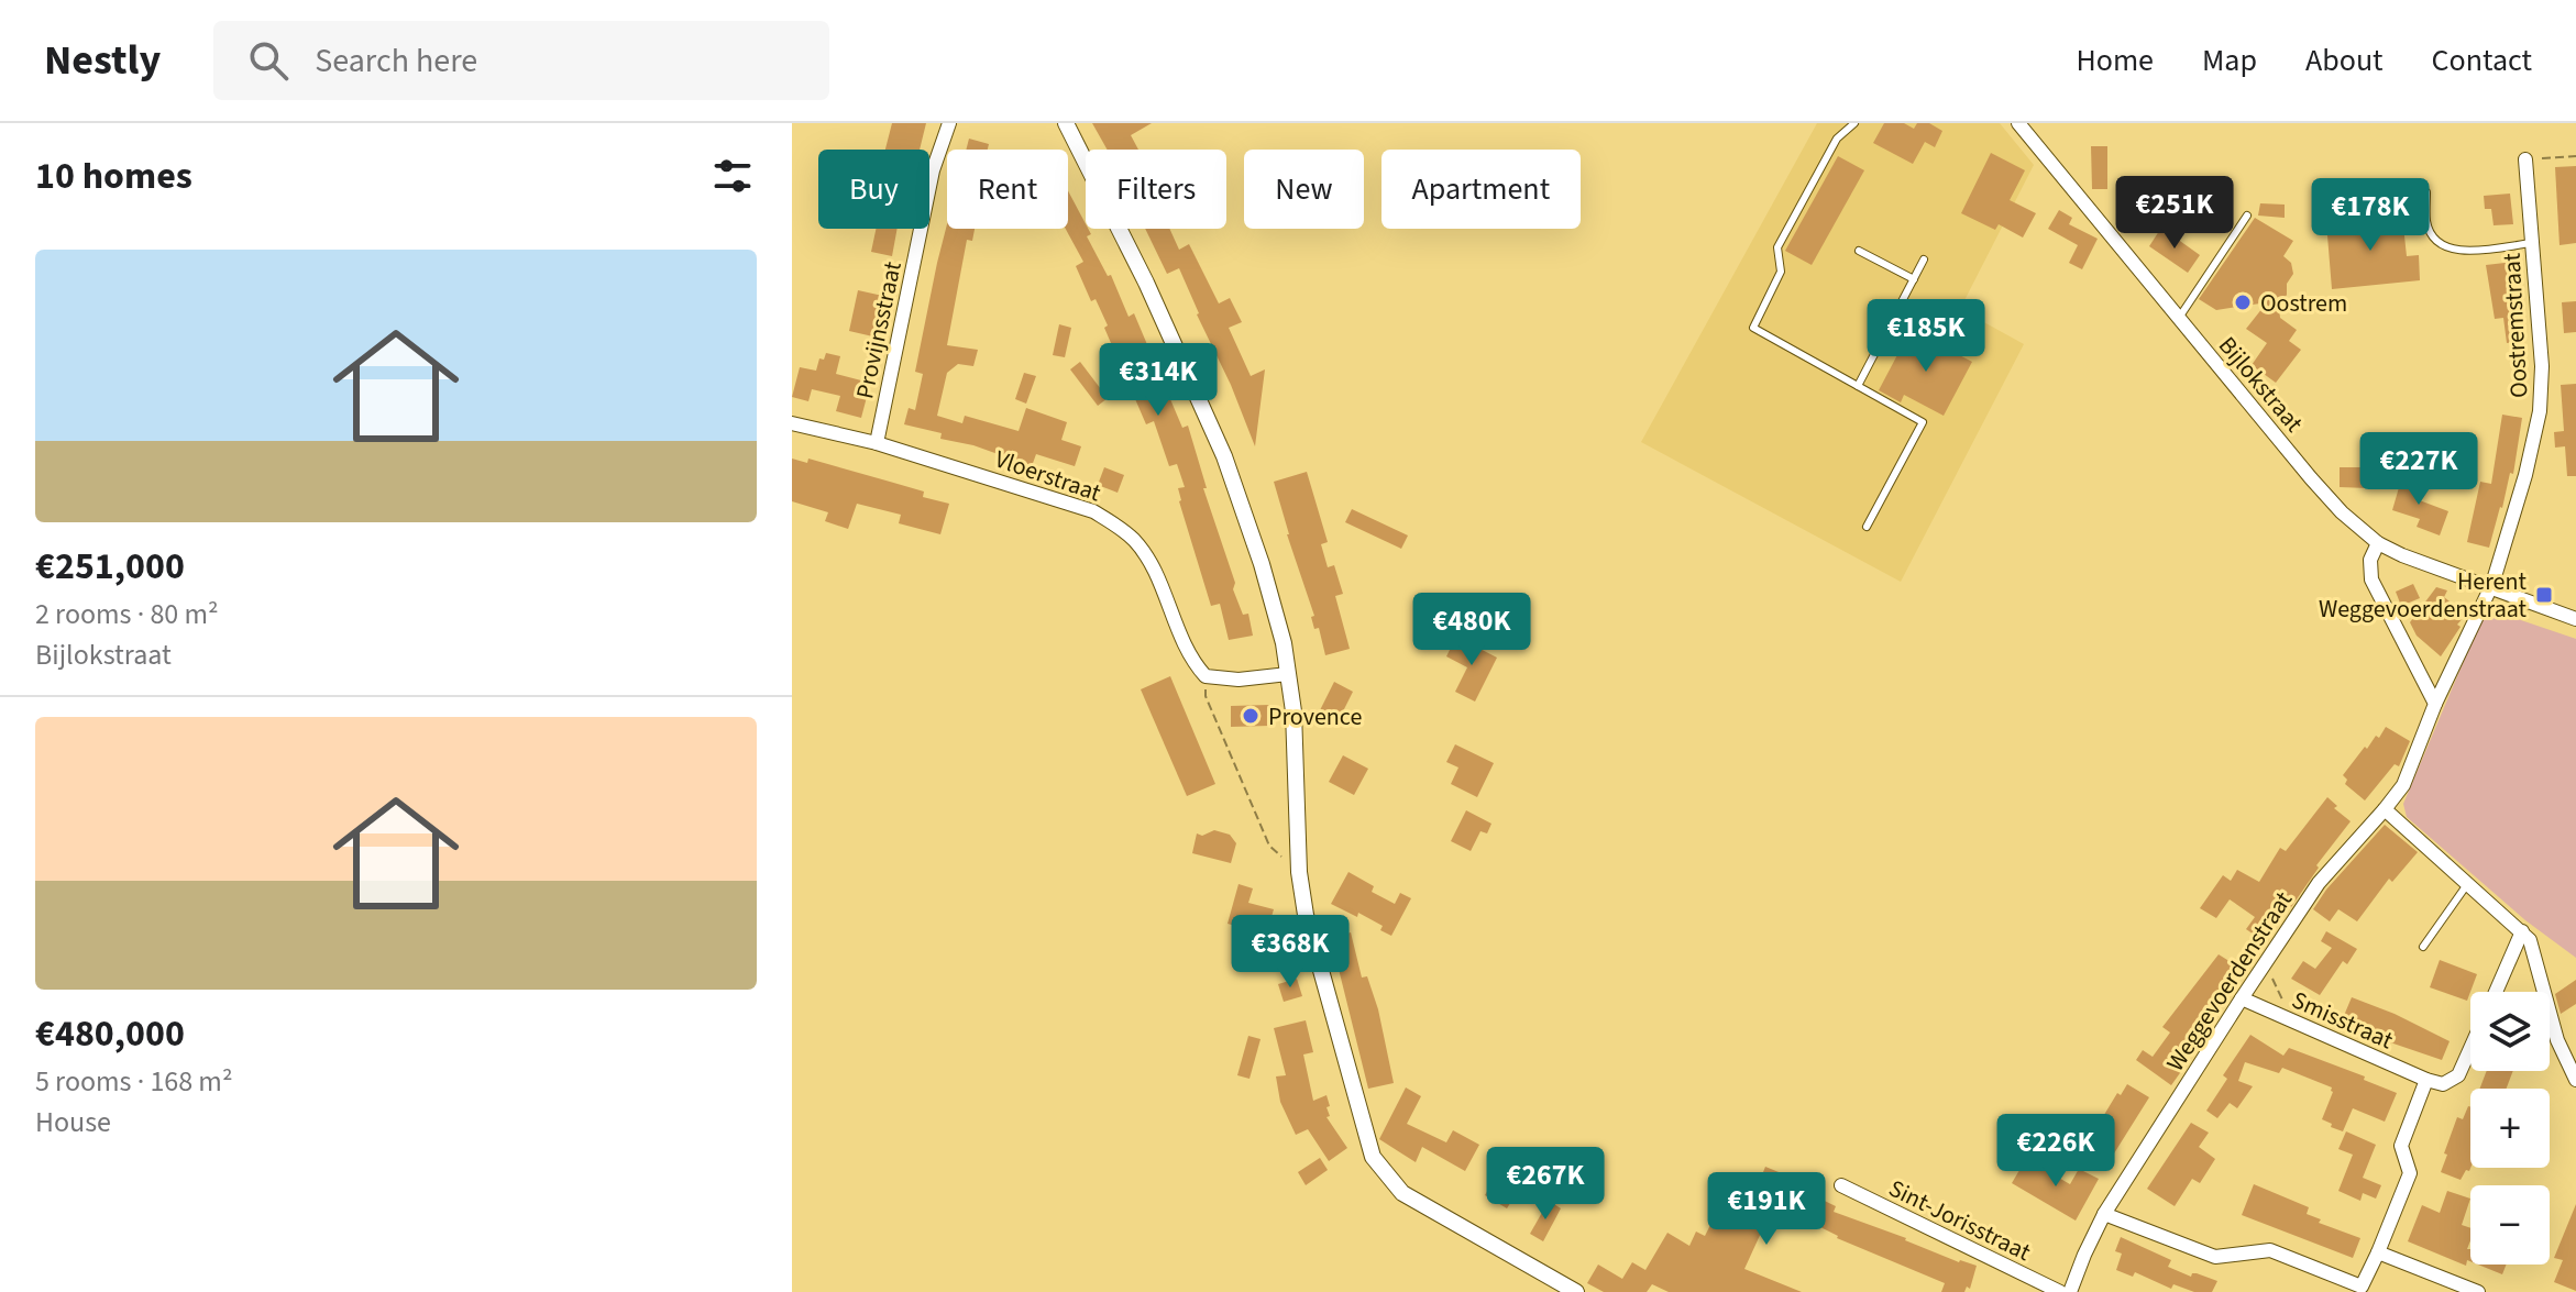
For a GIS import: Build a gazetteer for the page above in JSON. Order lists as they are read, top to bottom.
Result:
{
  "streets": {
    "street": [
      "Oostremstraat",
      "Provijnsstraat",
      "Bijlokstraat",
      "Vloerstraat",
      "Weggevoerdenstraat",
      "Smisstraat",
      "Sint-Jorisstraat"
    ]
  },
  "crossings": [
    ["Oostremstraat", "Bijlokstraat"],
    ["Oostremstraat", "Weggevoerdenstraat"],
    ["Provijnsstraat", "Vloerstraat"],
    ["Bijlokstraat", "Weggevoerdenstraat"],
    ["Weggevoerdenstraat", "Smisstraat"]
  ],
  "places": {
    "other": ["Oostrem", "Provence"],
    "transit": ["Herent Weggevoerdenstraat"]
  },
  "page": {
    "header": "Nestly",
    "search": "Search here",
    "nav": [
      "Home",
      "Map",
      "About",
      "Contact"
    ],
    "heading": "10 homes",
    "chip": [
      "Buy",
      "Rent",
      "Filters",
      "New",
      "Apartment"
    ],
    "price": [
      "€251K",
      "€178K",
      "€185K",
      "€314K",
      "€227K",
      "€480K",
      "€368K",
      "€226K",
      "€267K",
      "€191K"
    ],
    "list": [
      {
        "name": "€251,000",
        "note": "2 rooms · 80 m² · Bijlokstraat"
      },
      {
        "name": "€480,000",
        "note": "5 rooms · 168 m² · House"
      }
    ],
    "map_buttons": ["+", "−"]
  }
}
